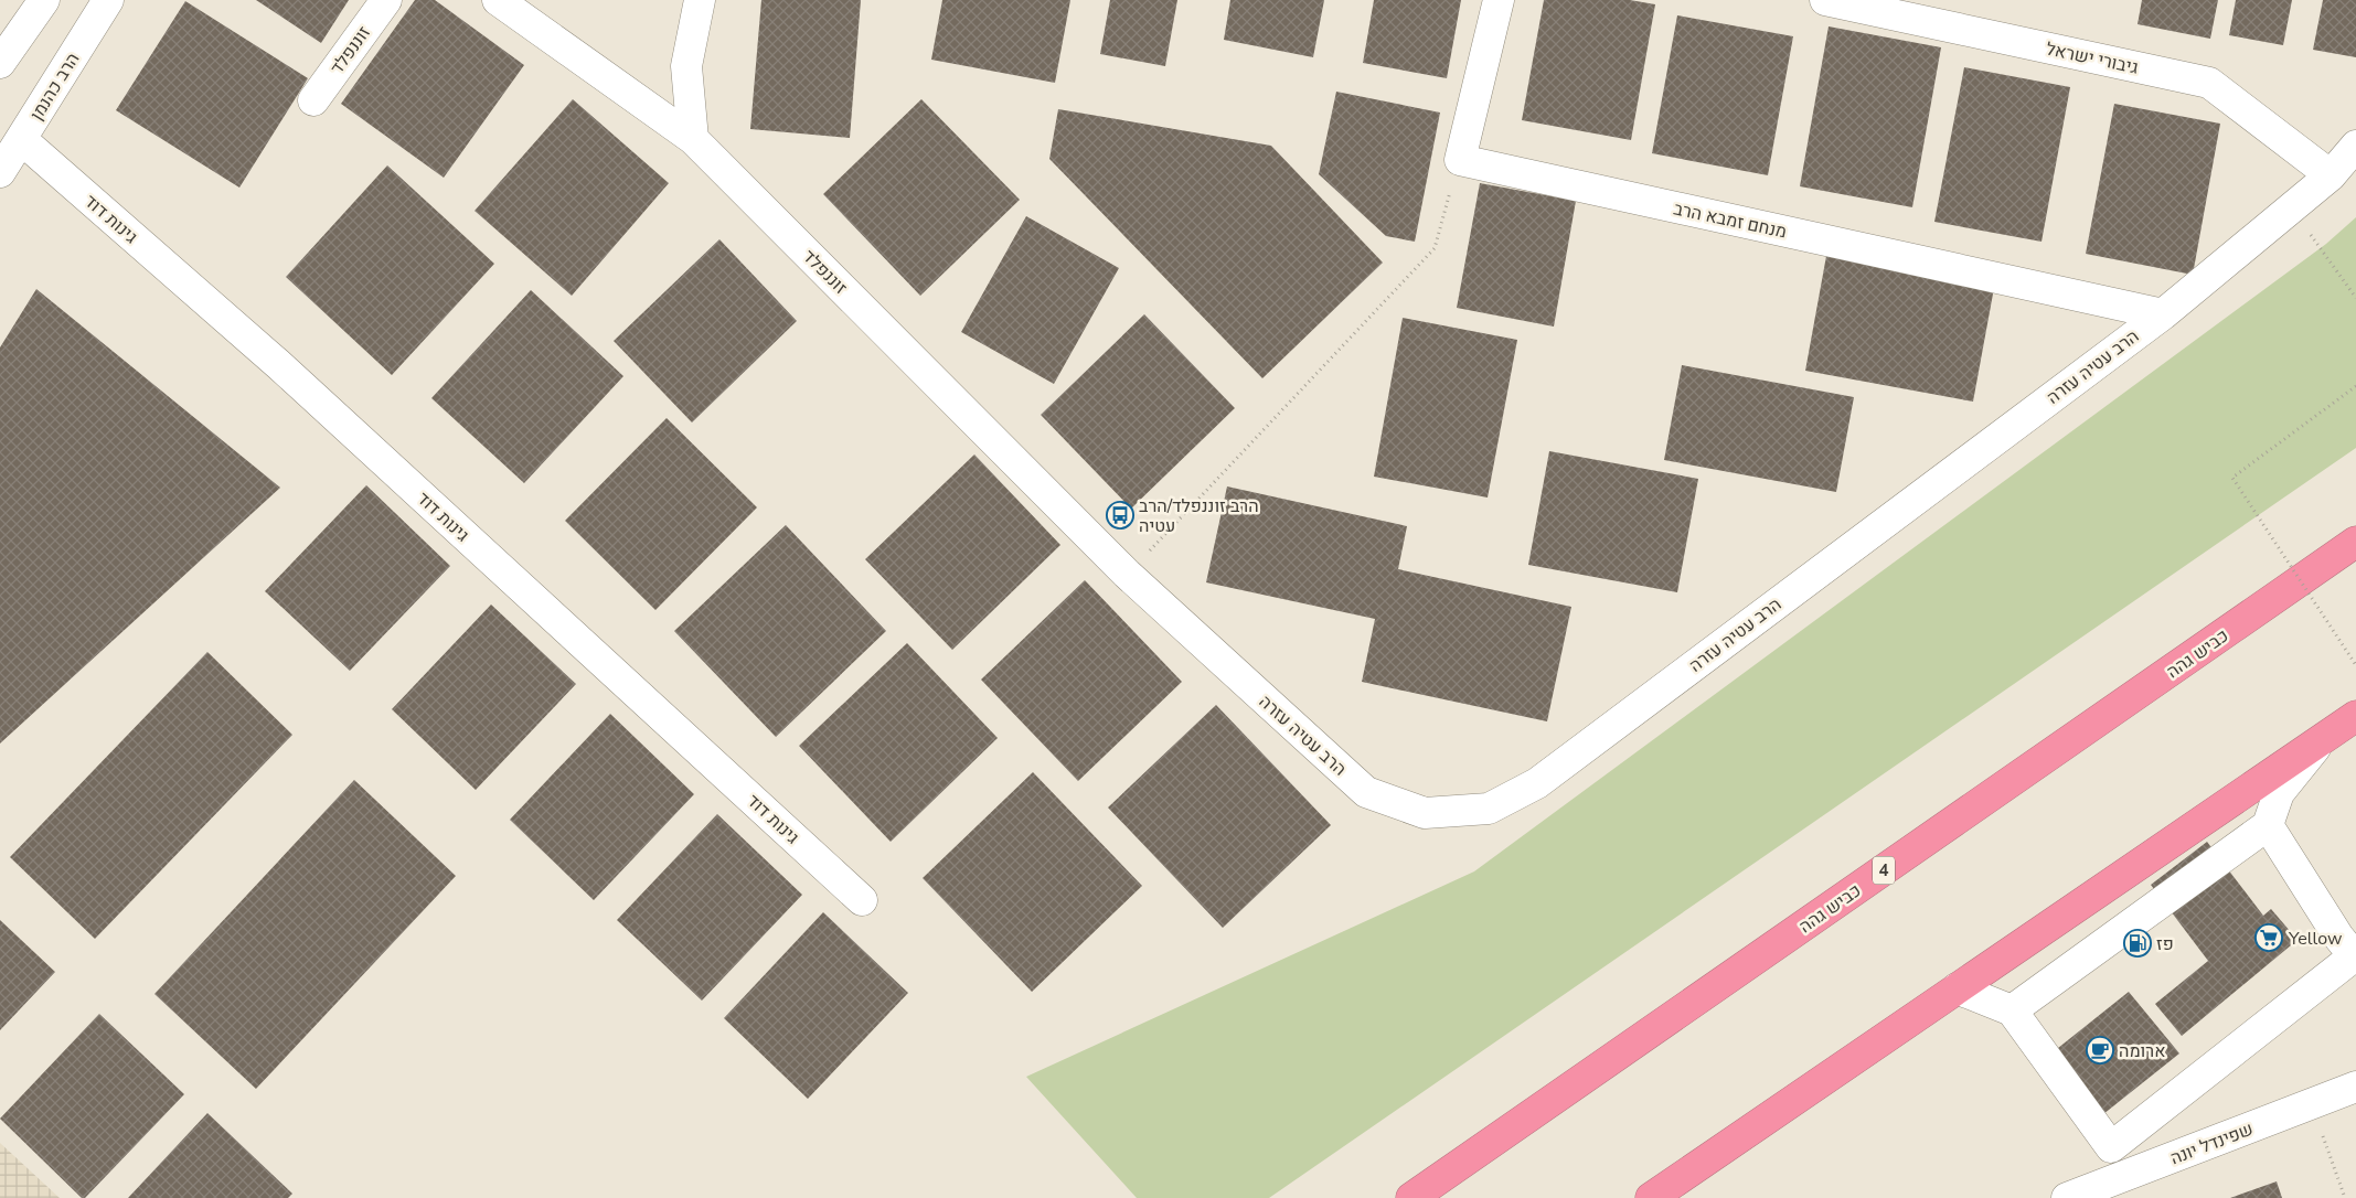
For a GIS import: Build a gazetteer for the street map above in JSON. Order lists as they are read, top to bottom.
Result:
{
  "streets": {
    "highway": ["כביש גהה", "4"],
    "street": [
      "זוננפלד",
      "גיבורי ישראל",
      "הרב כהנמן",
      "גינות דוד",
      "מנחם זמבא הרב",
      "הרב עטיה עזרה",
      "שפינדל יונה"
    ]
  },
  "crossings": [
    ["זוננפלד", "הרב עטיה עזרה"],
    ["גיבורי ישראל", "הרב עטיה עזרה"],
    ["הרב כהנמן", "גינות דוד"],
    ["מנחם זמבא הרב", "הרב עטיה עזרה"]
  ],
  "places": {
    "bus stop": ["הרב זוננפלד/הרב עטיה"],
    "supermarket": ["Yellow"],
    "fuel station": ["פז"],
    "cafe": ["ארומה"]
  }
}
